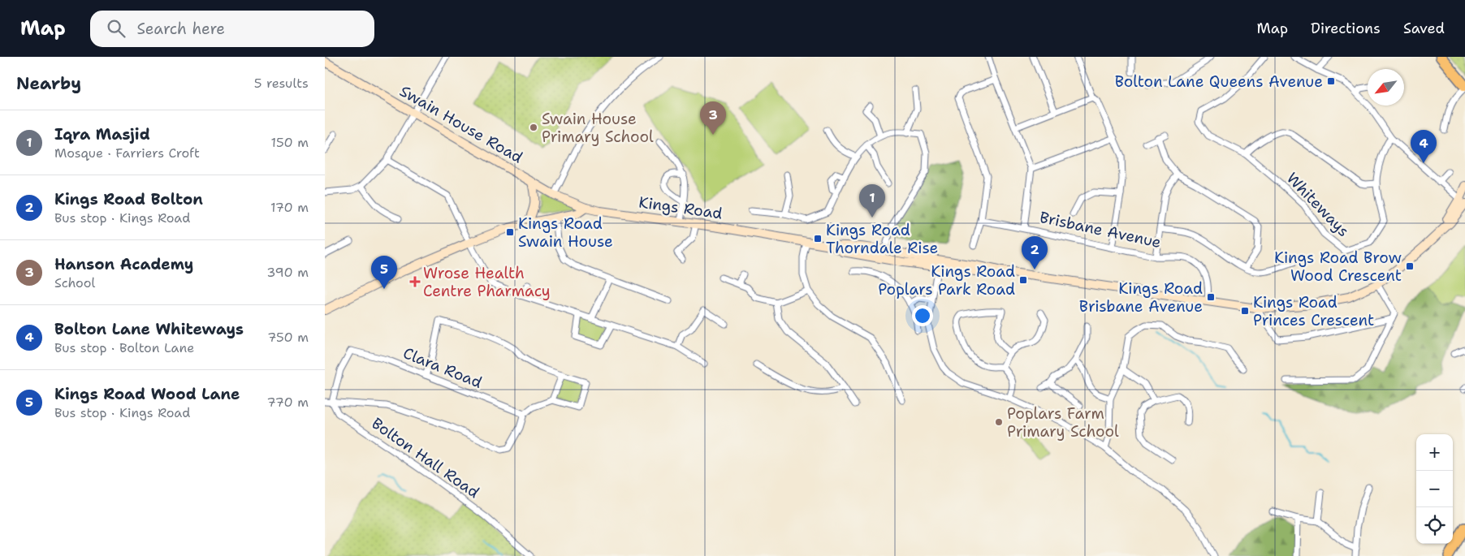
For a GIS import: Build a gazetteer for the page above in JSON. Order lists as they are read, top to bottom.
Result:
{
  "streets": {
    "street": [
      "Swain House Road",
      "Whiteways",
      "Kings Road",
      "Brisbane Avenue",
      "Clara Road",
      "Bolton Hall Road"
    ]
  },
  "crossings": [
    ["Swain House Road", "Kings Road"],
    ["Kings Road", "Brisbane Avenue"],
    ["Clara Road", "Bolton Hall Road"]
  ],
  "places": {
    "transit": [
      "Bolton Lane Queens Avenue",
      "Kings Road Swain House",
      "Kings Road Thorndale Rise",
      "Kings Road Brow Wood Crescent",
      "Kings Road Poplars Park Road",
      "Kings Road Brisbane Avenue",
      "Kings Road Princes Crescent"
    ],
    "other": ["Swain House Primary School", "Poplars Farm Primary School"],
    "health": ["Wrose Health Centre Pharmacy"]
  },
  "north": "bottom left",
  "page": {
    "header": "Map",
    "search": "Search here",
    "nav": ["Map", "Directions", "Saved"],
    "heading": ["Nearby", "5 results"],
    "pins": [
      "3",
      "4",
      "1",
      "2",
      "5"
    ],
    "list": [
      {
        "mark": "1",
        "name": "Iqra Masjid",
        "note": "Mosque · Farriers Croft",
        "value": "150 m"
      },
      {
        "mark": "2",
        "name": "Kings Road Bolton",
        "note": "Bus stop · Kings Road",
        "value": "170 m"
      },
      {
        "mark": "3",
        "name": "Hanson Academy",
        "note": "School",
        "value": "390 m"
      },
      {
        "mark": "4",
        "name": "Bolton Lane Whiteways",
        "note": "Bus stop · Bolton Lane",
        "value": "750 m"
      },
      {
        "mark": "5",
        "name": "Kings Road Wood Lane",
        "note": "Bus stop · Kings Road",
        "value": "770 m"
      }
    ],
    "map_buttons": ["+", "−"]
  }
}
